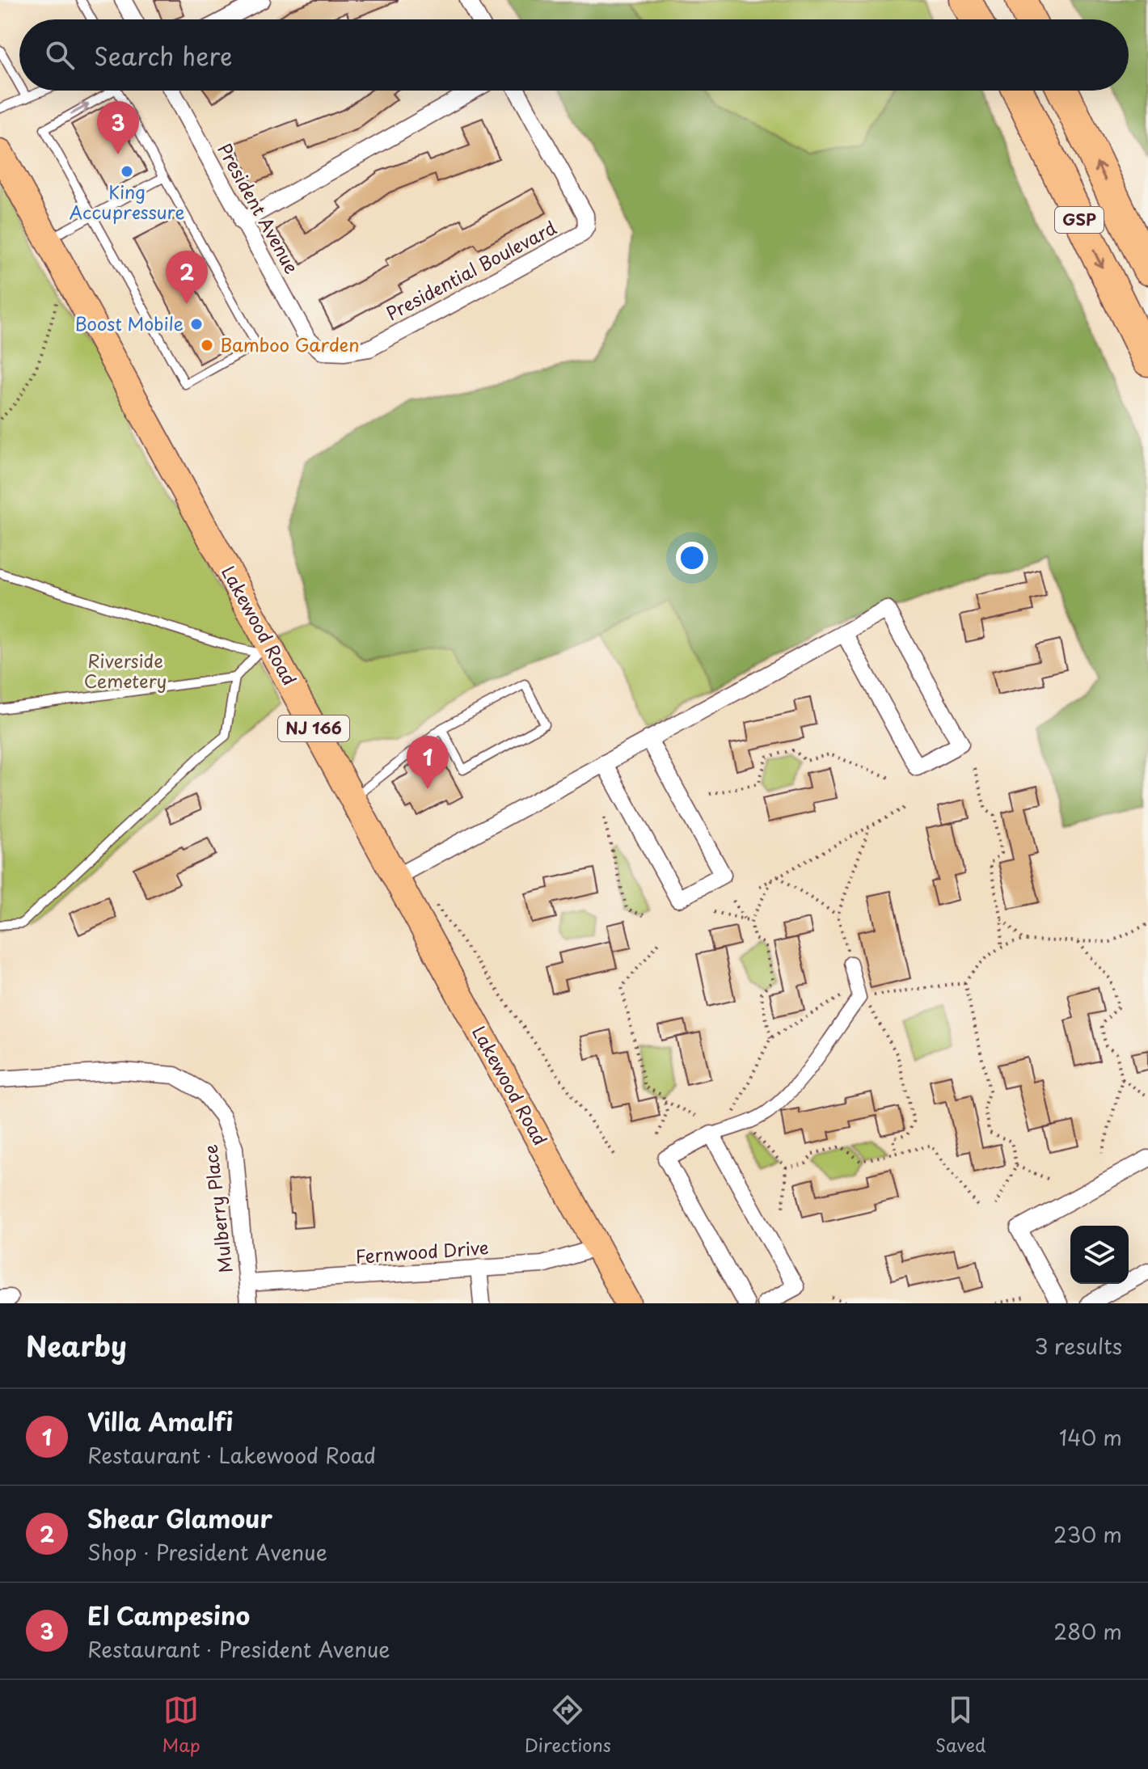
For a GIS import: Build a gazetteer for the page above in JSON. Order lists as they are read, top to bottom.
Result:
{
  "streets": {
    "highway": ["GSP"],
    "main road": ["Lakewood Road", "NJ 166"],
    "street": [
      "President Avenue",
      "Presidential Boulevard",
      "Mulberry Place",
      "Fernwood Drive"
    ]
  },
  "crossings": [
    ["President Avenue", "Presidential Boulevard"],
    ["Lakewood Road", "Fernwood Drive"],
    ["Mulberry Place", "Fernwood Drive"]
  ],
  "parks": ["Riverside Cemetery"],
  "places": ["King Accupressure", "Boost Mobile", "Bamboo Garden"],
  "page": {
    "search": "Search here",
    "pins": ["3", "2", "1"],
    "heading": ["Nearby", "3 results"],
    "list": [
      {
        "mark": "1",
        "name": "Villa Amalfi",
        "note": "Restaurant · Lakewood Road",
        "value": "140 m"
      },
      {
        "mark": "2",
        "name": "Shear Glamour",
        "note": "Shop · President Avenue",
        "value": "230 m"
      },
      {
        "mark": "3",
        "name": "El Campesino",
        "note": "Restaurant · President Avenue",
        "value": "280 m"
      }
    ],
    "nav": ["Map", "Directions", "Saved"]
  }
}
